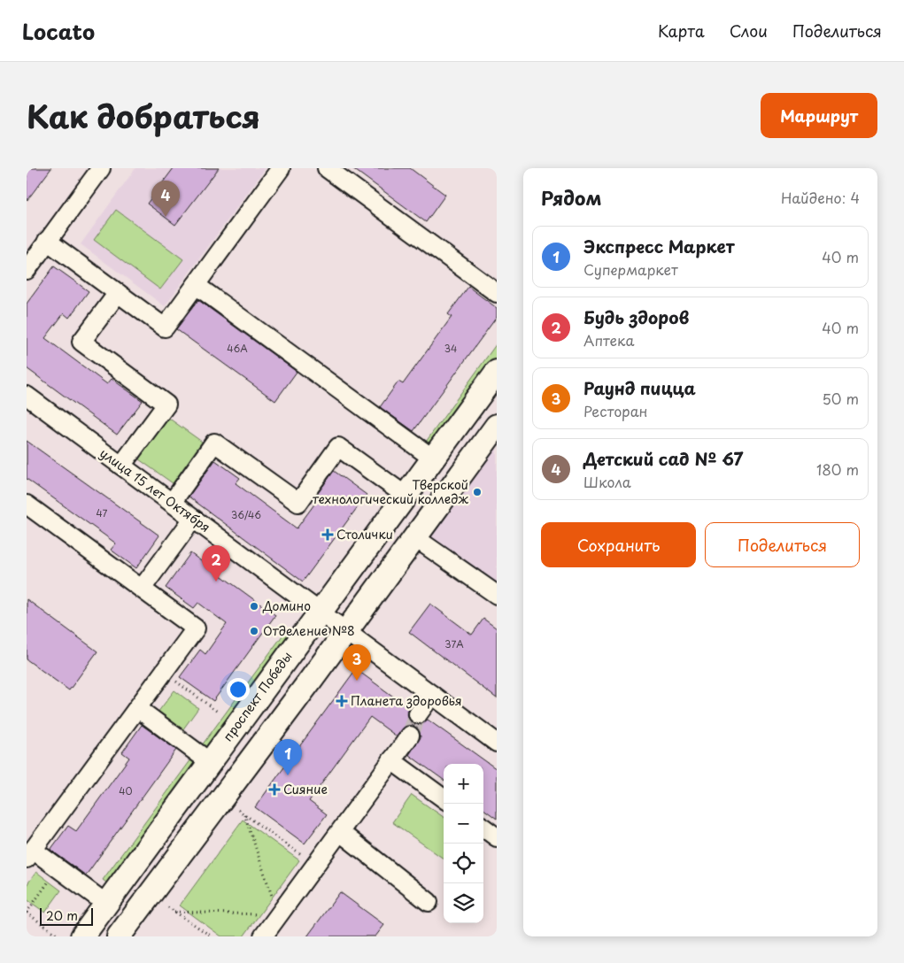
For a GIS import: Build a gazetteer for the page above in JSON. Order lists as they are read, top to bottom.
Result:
{
  "streets": {
    "main road": ["проспект Победы"],
    "street": ["улица 15 лет Октября"]
  },
  "crossings": [
    ["улица 15 лет Октября", "проспект Победы"]
  ],
  "places": {
    "other": ["Тверской технологический колледж", "Домино", "Отделение №8"],
    "health": ["Столички", "Планета здоровья", "Сияние"]
  },
  "house_numbers": [
    "46А",
    "34",
    "47",
    "36/46",
    "37А",
    "40"
  ],
  "scale_bar": "20 m",
  "page": {
    "header": "Locato",
    "nav": ["Карта", "Слои", "Поделиться"],
    "title": "Как добраться",
    "buttons": [
      "Маршрут",
      ["Сохранить", "Поделиться"]
    ],
    "heading": ["Рядом", "Найдено: 4"],
    "pins": [
      "4",
      "2",
      "3",
      "1"
    ],
    "list": [
      {
        "mark": "1",
        "name": "Экспресс Маркет",
        "note": "Супермаркет",
        "value": "40 m"
      },
      {
        "mark": "2",
        "name": "Будь здоров",
        "note": "Аптека",
        "value": "40 m"
      },
      {
        "mark": "3",
        "name": "Раунд пицца",
        "note": "Ресторан",
        "value": "50 m"
      },
      {
        "mark": "4",
        "name": "Детский сад № 67",
        "note": "Школа",
        "value": "180 m"
      }
    ],
    "map_buttons": ["+", "−"],
    "scale": "20 m"
  }
}
